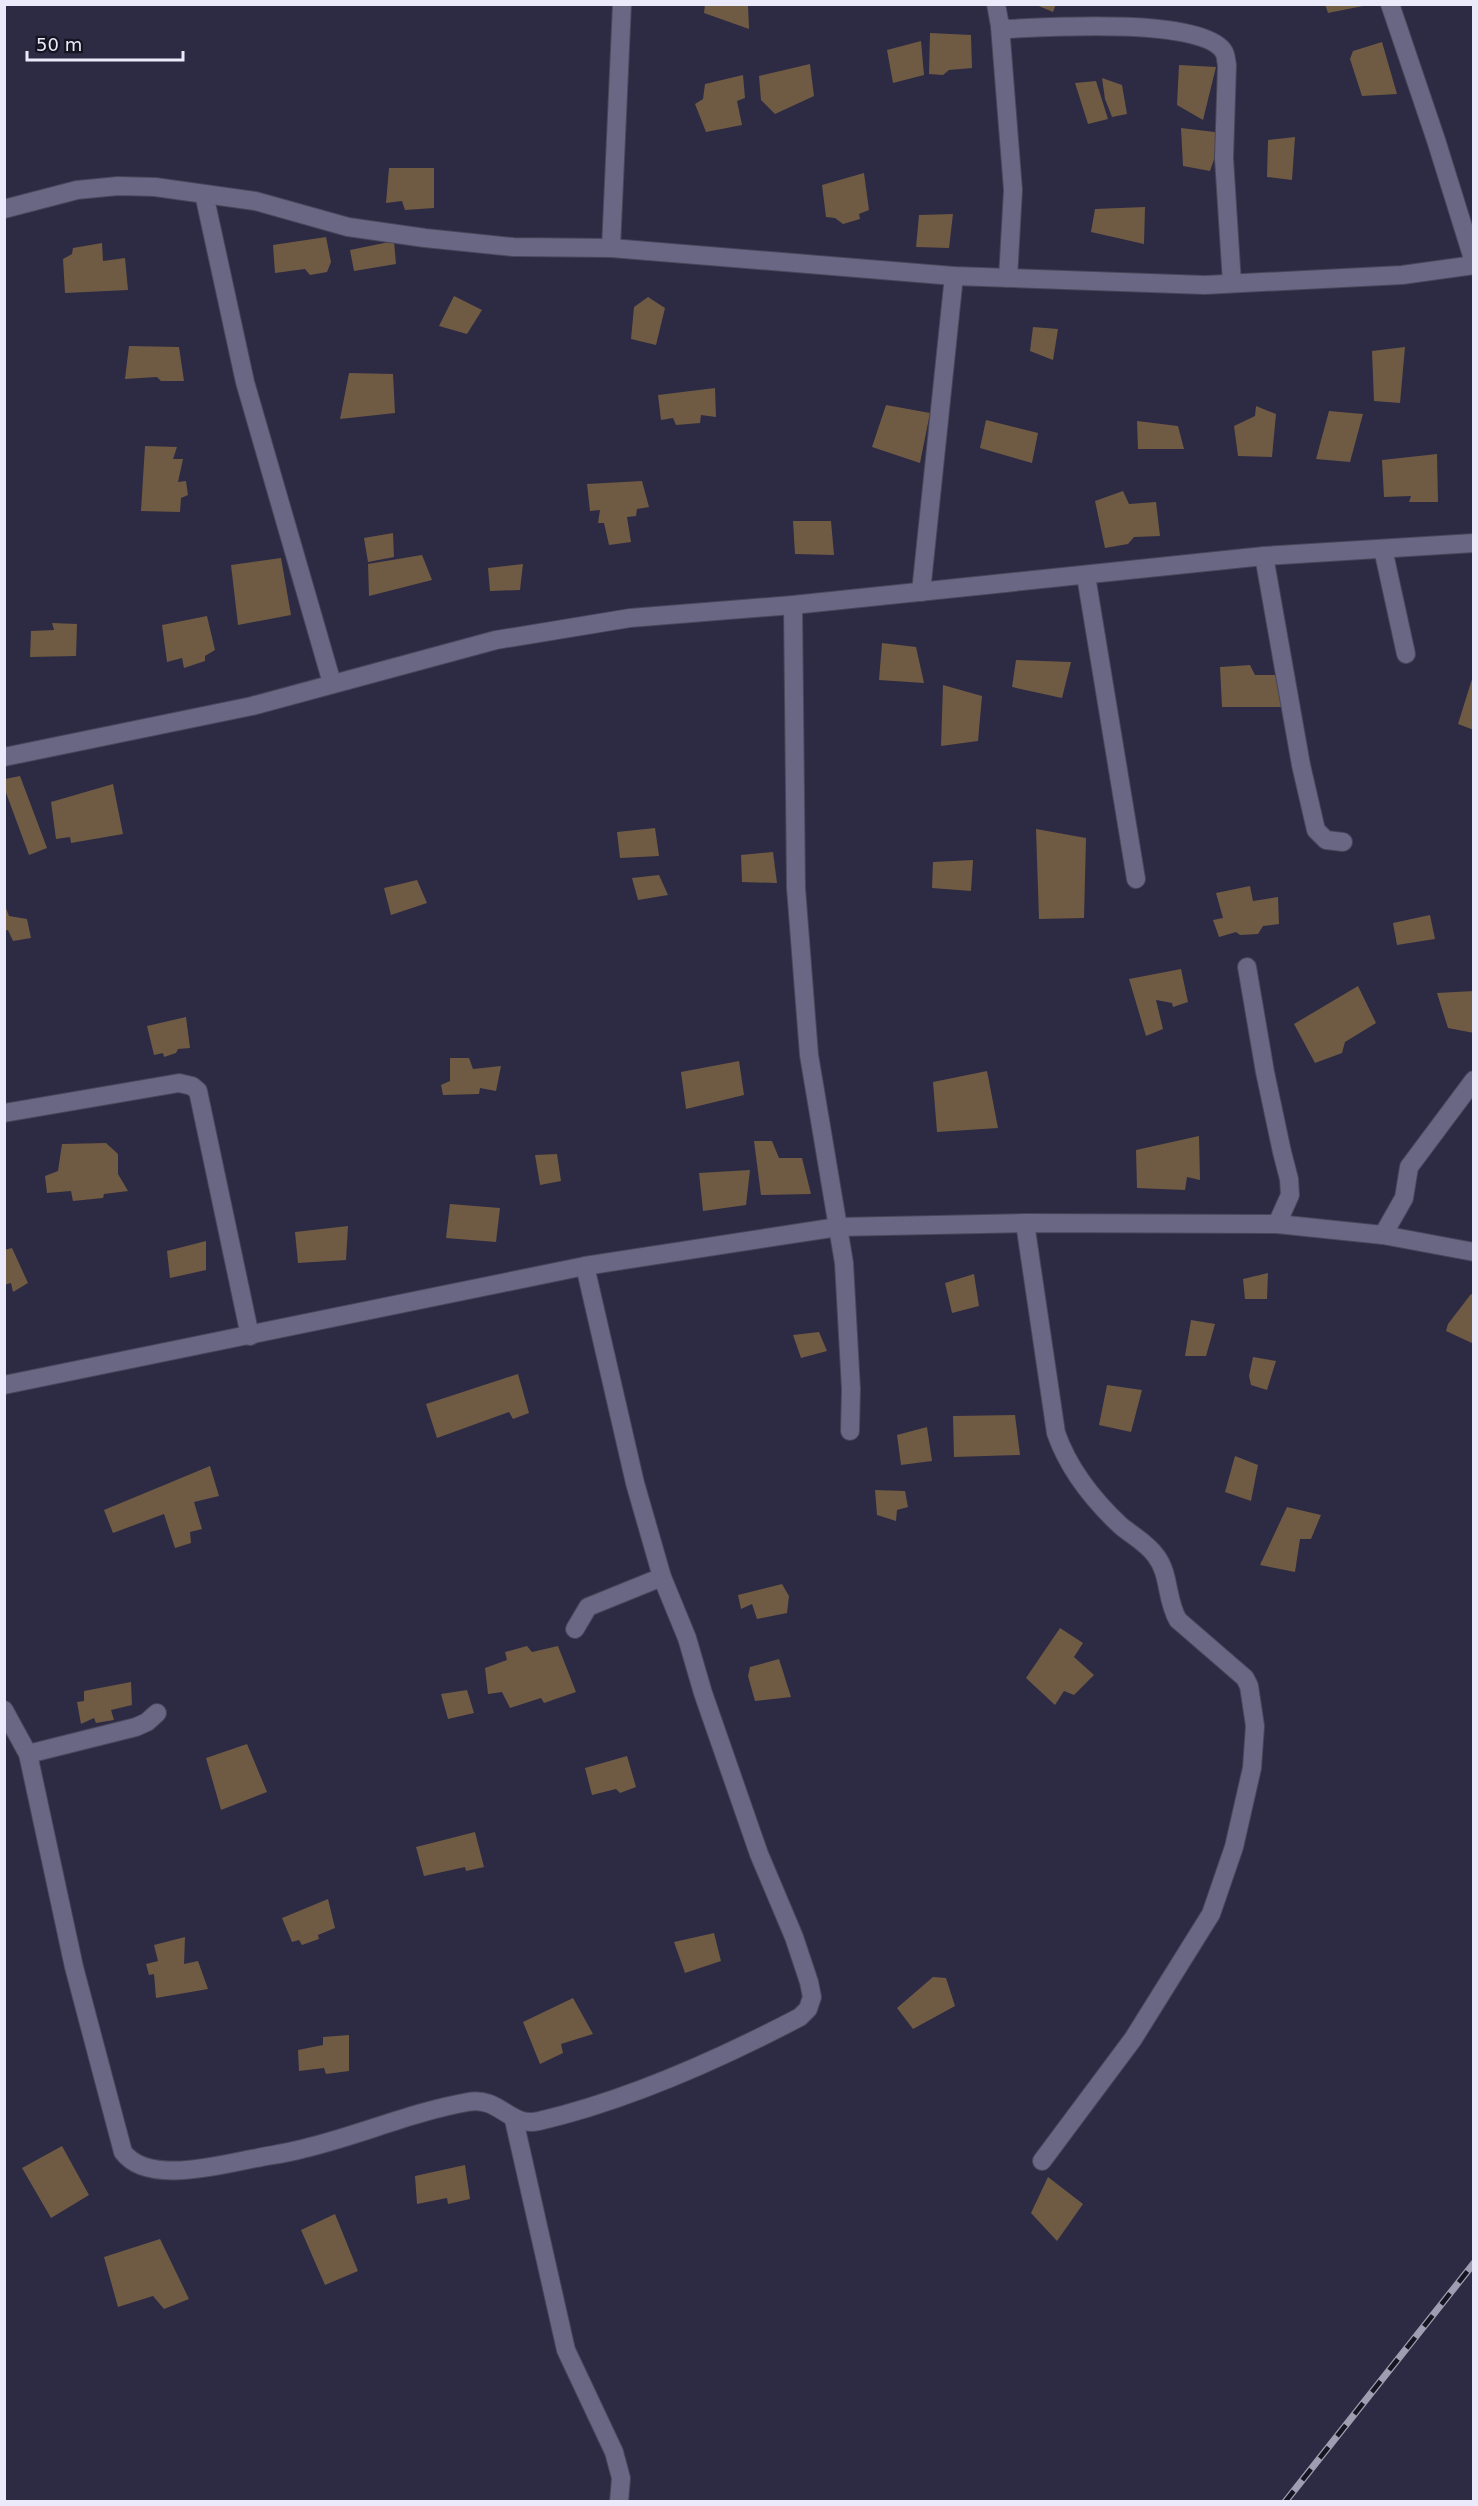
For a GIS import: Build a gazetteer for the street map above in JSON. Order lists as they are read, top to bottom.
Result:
{
  "scale_bar": "50 m"
}
